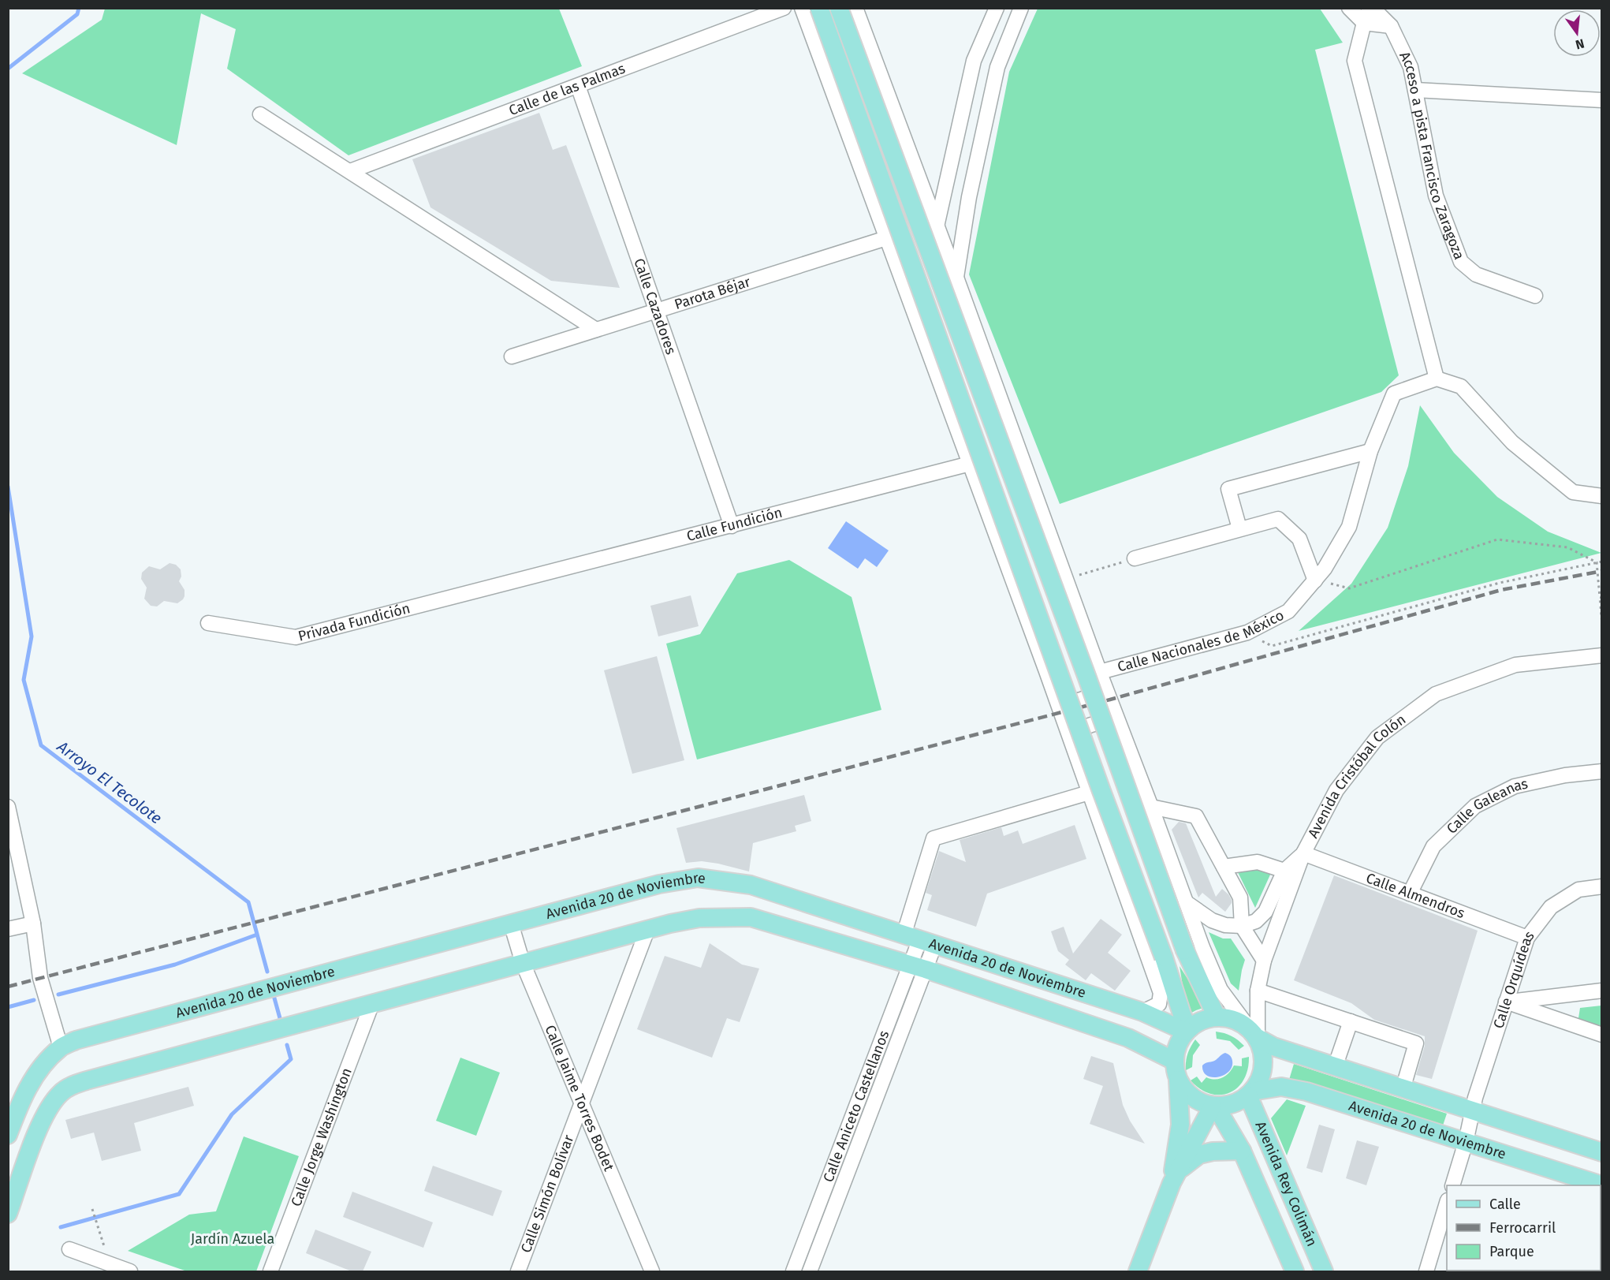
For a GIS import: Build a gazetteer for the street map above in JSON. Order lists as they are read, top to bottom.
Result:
{
  "streets": {
    "main road": ["Avenida 20 de Noviembre", "Avenida Rey Colimán"],
    "street": [
      "Calle de las Palmas",
      "Acceso a pista Francisco Zaragoza",
      "Parota Béjar",
      "Calle Cazadores",
      "Calle Fundición",
      "Privada Fundición",
      "Calle Nacionales de México",
      "Avenida Cristóbal Colón",
      "Calle Galeanas",
      "Calle Almendros",
      "Calle Orquídeas",
      "Calle Jaime Torres Bodet",
      "Calle Aniceto Castellanos",
      "Calle Jorge Washington",
      "Calle Simón Bolívar"
    ]
  },
  "crossings": [
    ["Calle de las Palmas", "Calle Cazadores"],
    ["Parota Béjar", "Calle Cazadores"],
    ["Calle Cazadores", "Calle Fundición"],
    ["Calle Fundición", "Privada Fundición"],
    ["Avenida Cristóbal Colón", "Calle Almendros"],
    ["Avenida Cristóbal Colón", "Avenida 20 de Noviembre"],
    ["Avenida Cristóbal Colón", "Avenida Rey Colimán"],
    ["Calle Galeanas", "Calle Almendros"],
    ["Calle Almendros", "Calle Orquídeas"],
    ["Avenida 20 de Noviembre", "Calle Orquídeas"],
    ["Avenida 20 de Noviembre", "Calle Jaime Torres Bodet"],
    ["Avenida 20 de Noviembre", "Calle Aniceto Castellanos"],
    ["Avenida 20 de Noviembre", "Calle Jorge Washington"],
    ["Avenida 20 de Noviembre", "Avenida Rey Colimán"],
    ["Avenida 20 de Noviembre", "Calle Simón Bolívar"],
    ["Calle Jaime Torres Bodet", "Calle Simón Bolívar"]
  ],
  "water": ["Arroyo El Tecolote"],
  "parks": ["Jardín Azuela"],
  "legend": ["Calle", "Ferrocarril", "Parque"],
  "north": "bottom"
}
